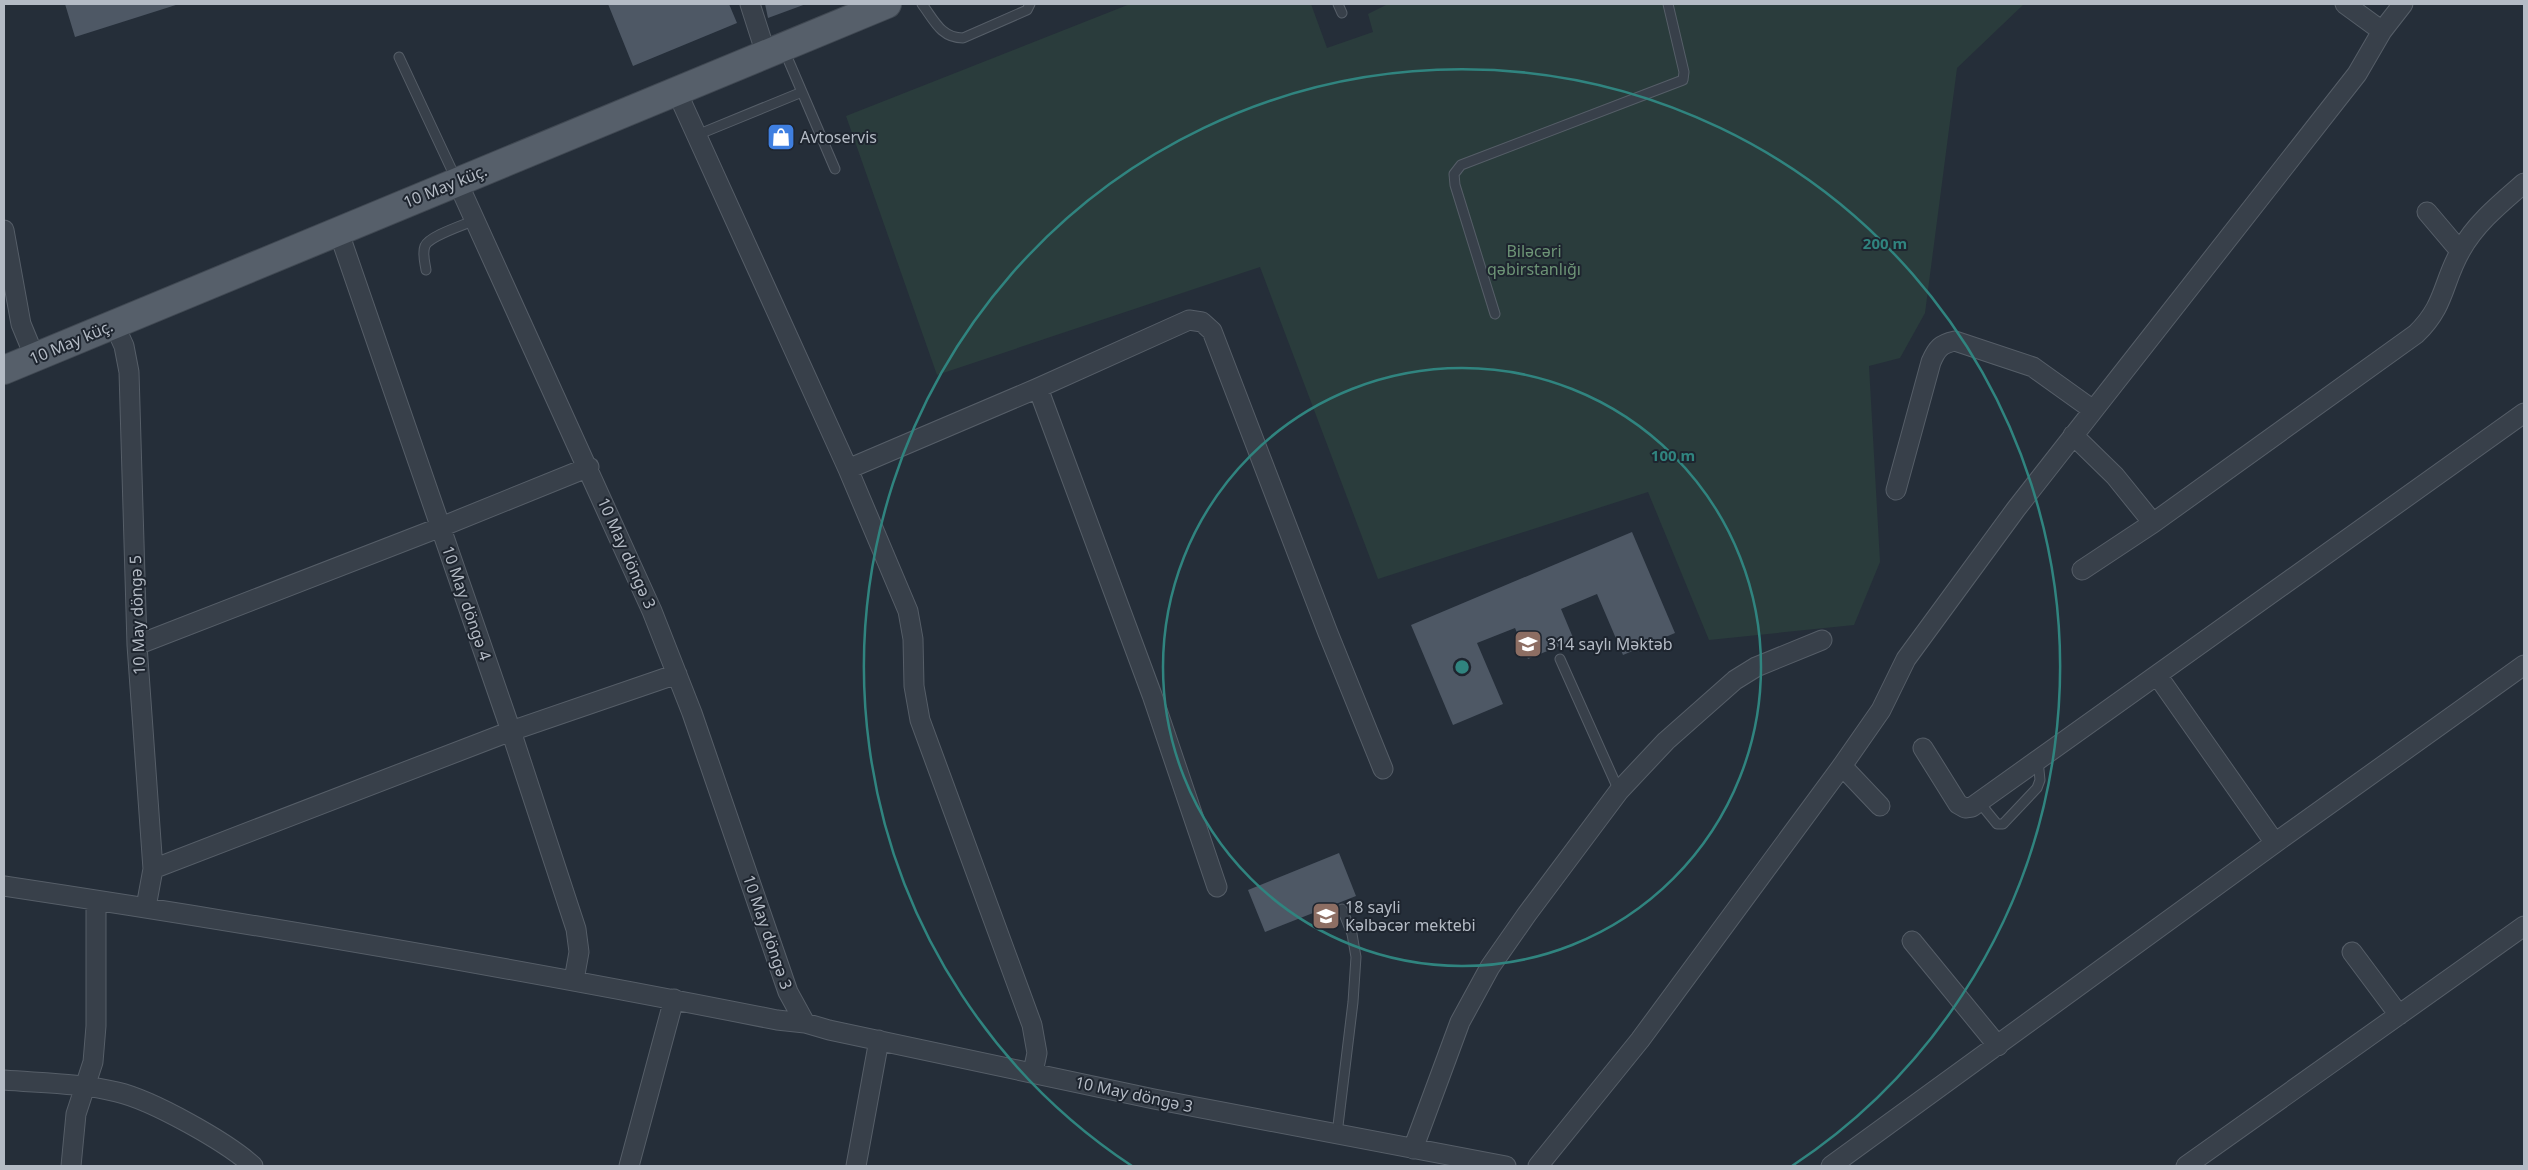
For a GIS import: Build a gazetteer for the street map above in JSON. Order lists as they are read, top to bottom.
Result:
{
  "streets": {
    "main road": ["10 May küç."],
    "street": ["10 May döngə 3", "10 May döngə 4", "10 May döngə 5"]
  },
  "crossings": [
    ["10 May küç.", "10 May döngə 3"],
    ["10 May küç.", "10 May döngə 4"],
    ["10 May küç.", "10 May döngə 5"]
  ],
  "parks": ["Biləcəri qəbirstanlığı"],
  "places": {
    "shop": ["Avtoservis"],
    "school or university": ["314 saylı Məktəb", "18 sayli Kəlbəcər mektebi"]
  },
  "rings": ["200 m", "100 m"]
}
